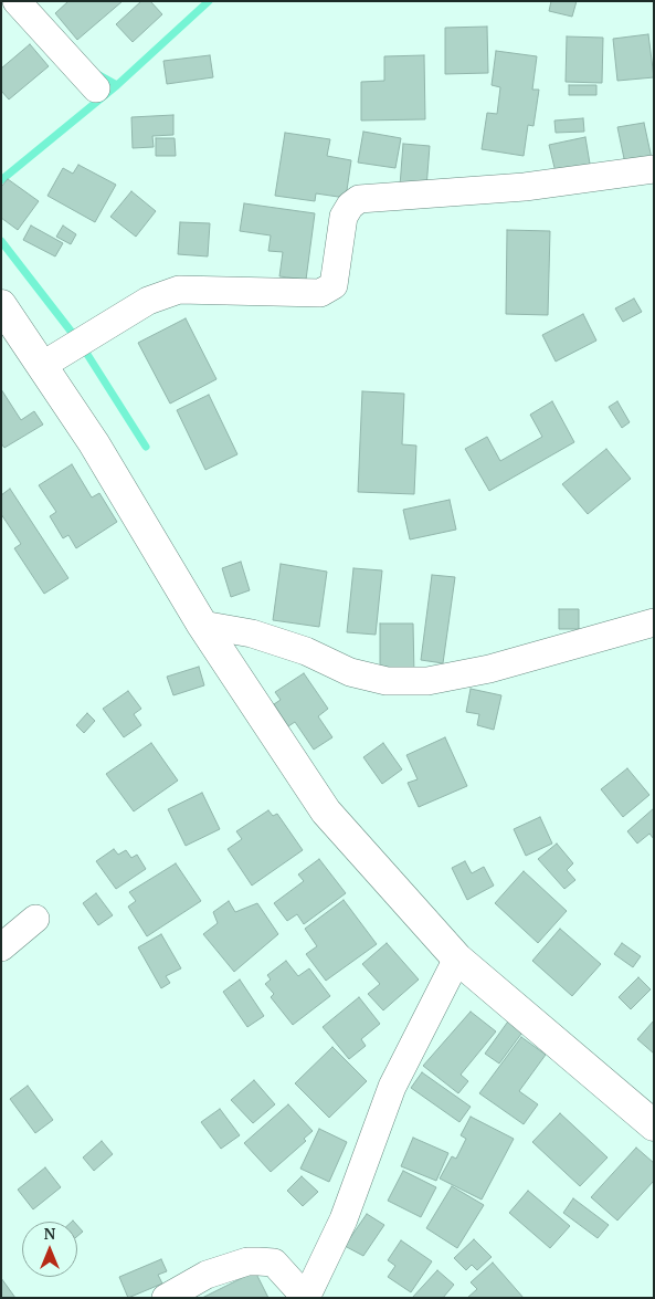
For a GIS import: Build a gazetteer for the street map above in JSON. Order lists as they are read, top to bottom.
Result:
{
  "north": "top"
}
